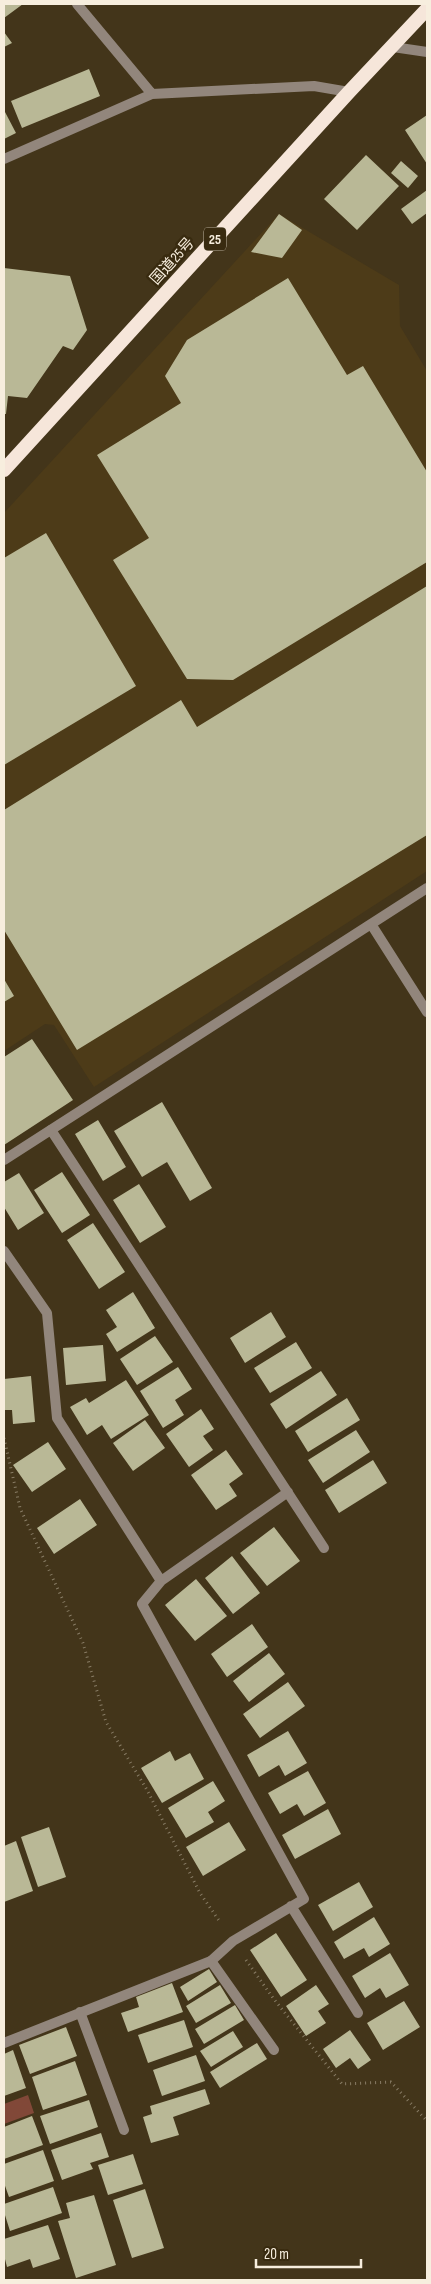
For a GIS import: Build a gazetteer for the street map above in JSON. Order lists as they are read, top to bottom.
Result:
{
  "streets": {
    "highway": ["25", "国道25号"]
  },
  "scale_bar": "20 m"
}
